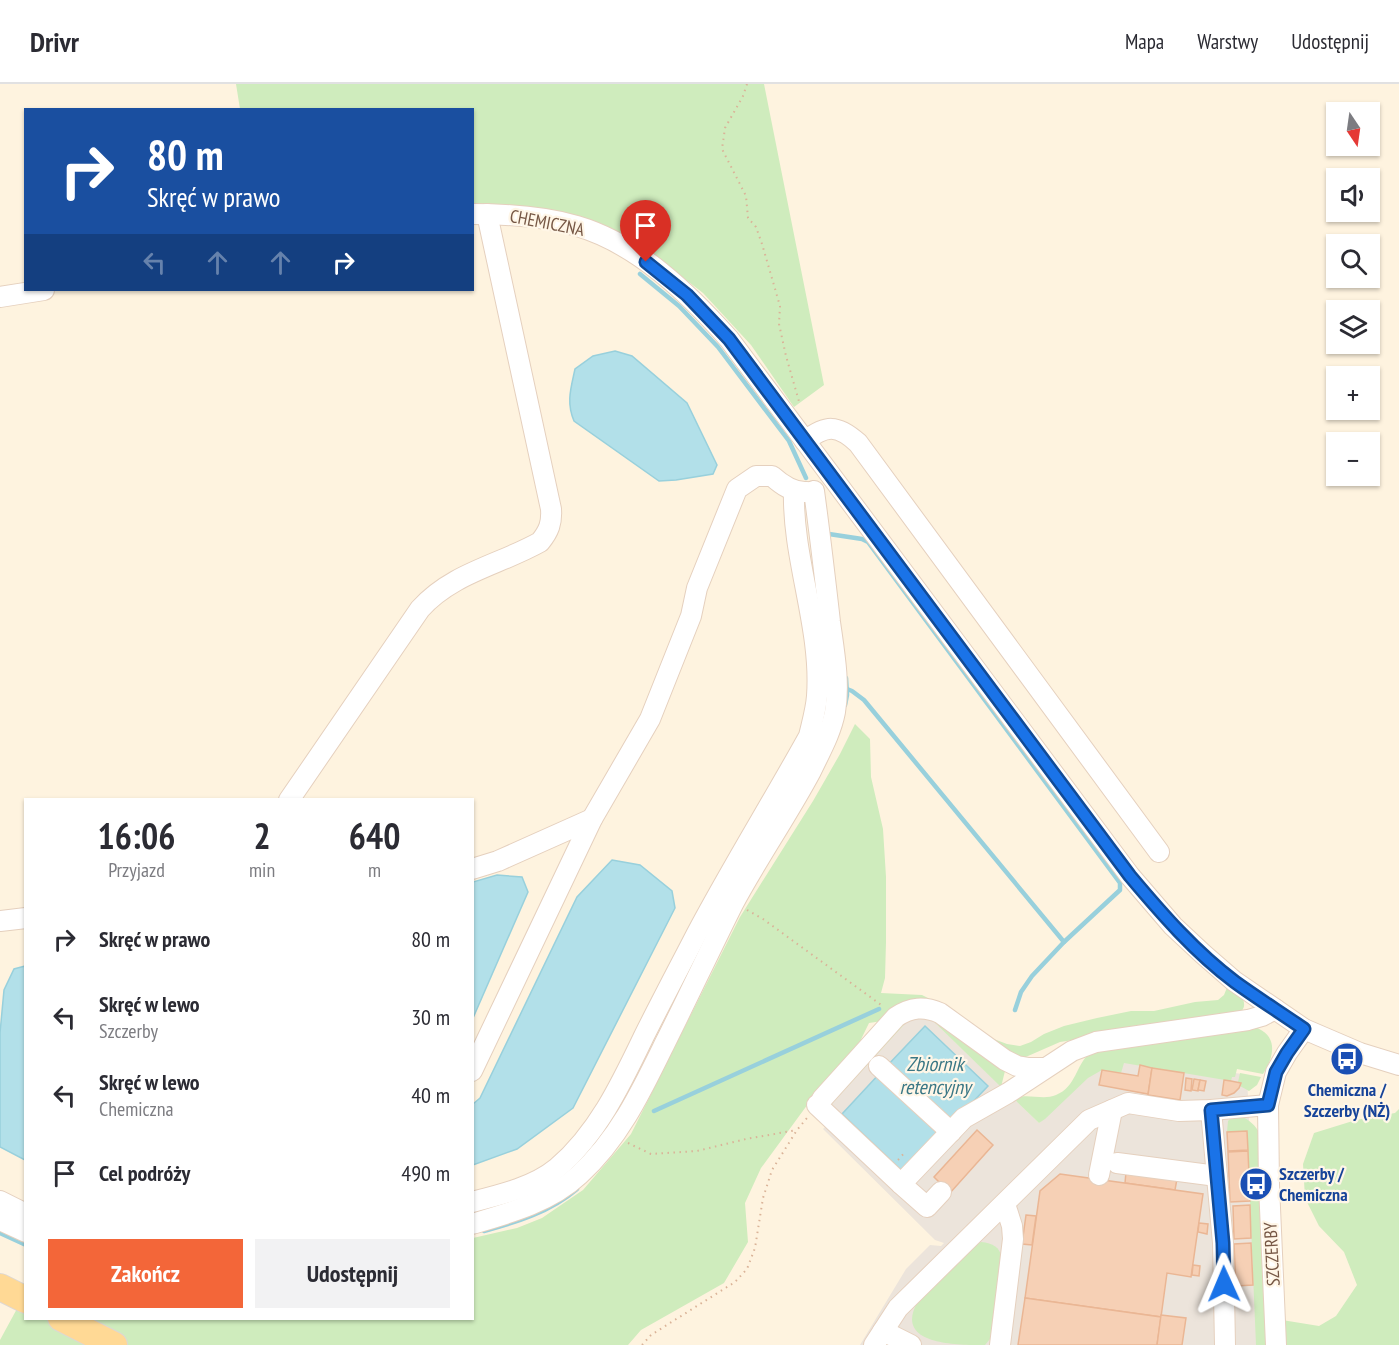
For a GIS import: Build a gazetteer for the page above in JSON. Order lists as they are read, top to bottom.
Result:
{
  "streets": {
    "street": ["CHEMICZNA", "SZCZERBY"]
  },
  "crossings": [
    ["CHEMICZNA", "SZCZERBY"]
  ],
  "water": ["Zbiornik retencyjny"],
  "places": {
    "bus stop": ["Chemiczna / Szczerby (NŻ)", "Szczerby / Chemiczna"]
  },
  "north": "bottom",
  "page": {
    "header": "Drivr",
    "nav": ["Mapa", "Warstwy", "Udostępnij"],
    "map_buttons": ["+", "−"],
    "turn": ["80 m", "Skręć w prawo"],
    "eta": [
      "16:06",
      "Przyjazd",
      "2",
      "min",
      "640",
      "m"
    ],
    "list": [
      {
        "name": "Skręć w prawo",
        "value": "80 m"
      },
      {
        "name": "Skręć w lewo",
        "note": "Szczerby",
        "value": "30 m"
      },
      {
        "name": "Skręć w lewo",
        "note": "Chemiczna",
        "value": "40 m"
      },
      {
        "name": "Cel podróży",
        "value": "490 m"
      }
    ],
    "buttons": ["Zakończ", "Udostępnij"]
  }
}
